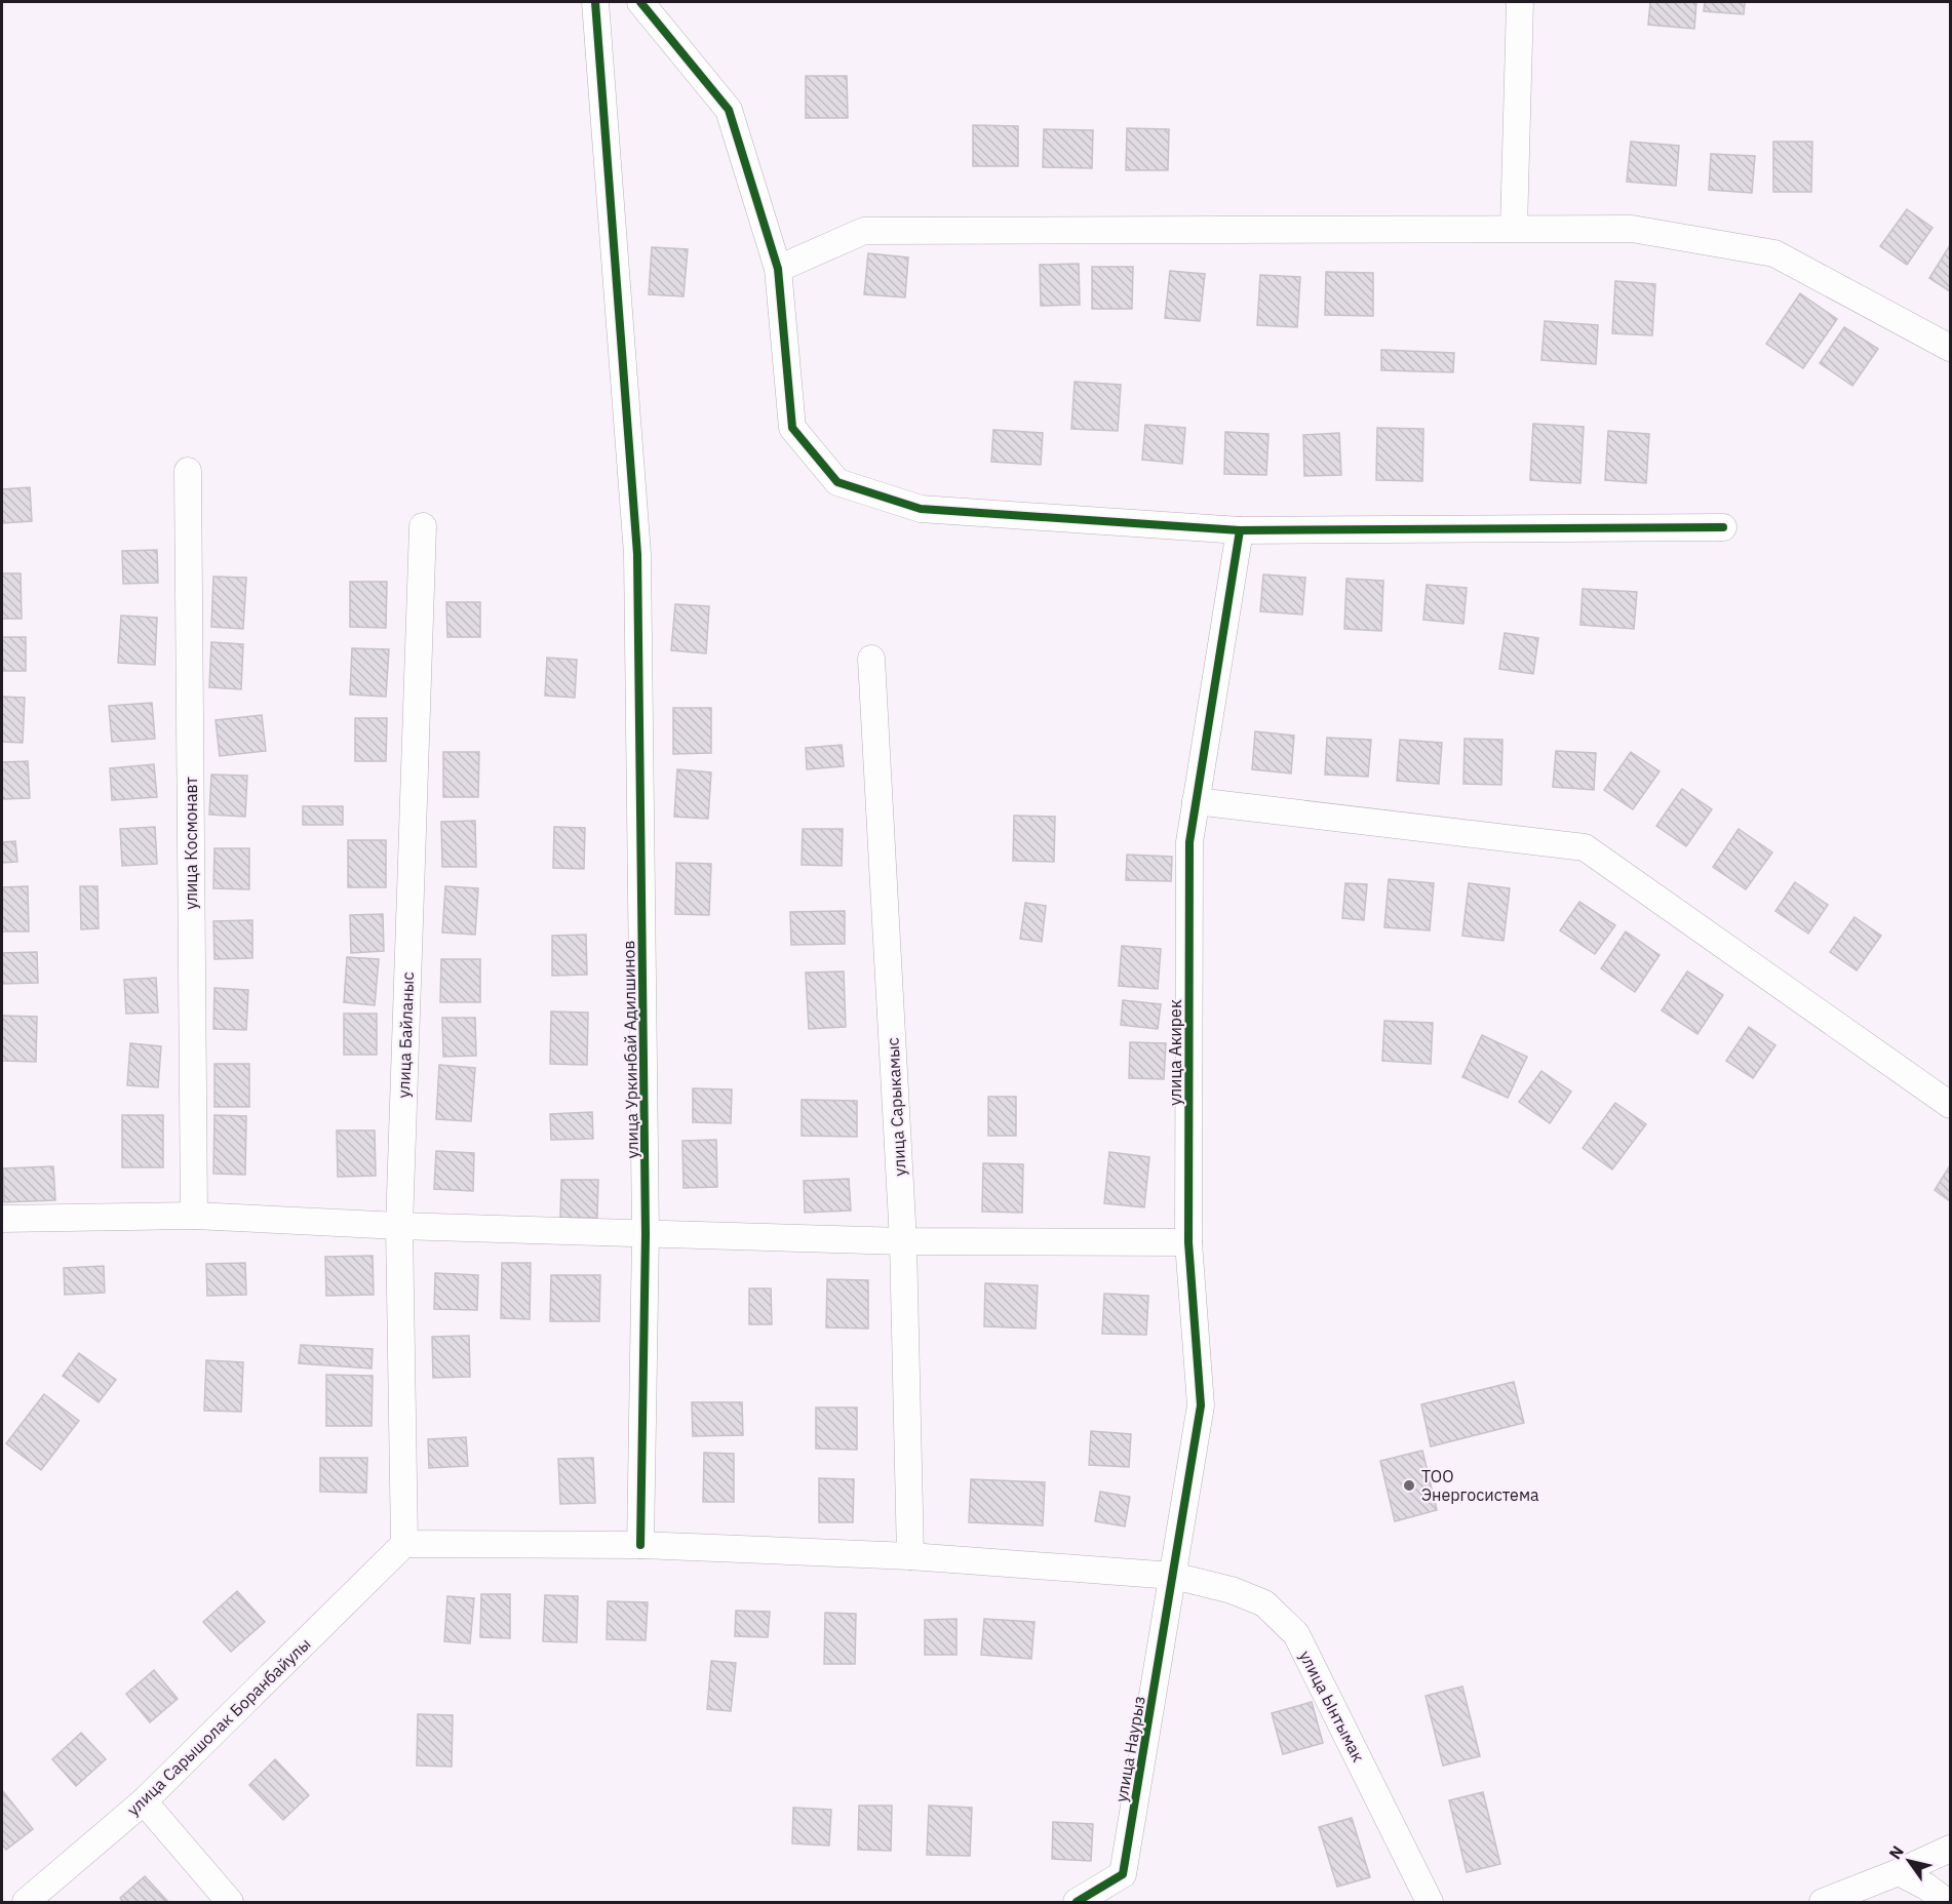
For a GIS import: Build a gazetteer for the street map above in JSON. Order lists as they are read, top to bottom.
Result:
{
  "streets": {
    "street": [
      "улица Космонавт",
      "улица Байланыс",
      "улица Уркинбай Адилшинов",
      "улица Акирек",
      "улица Сарыкамыс",
      "улица Ынтымак",
      "улица Сарышолак Боранбайулы",
      "улица Наурыз"
    ]
  },
  "crossings": [
    ["улица Байланыс", "улица Ынтымак"],
    ["улица Байланыс", "улица Сарышолак Боранбайулы"],
    ["улица Уркинбай Адилшинов", "улица Ынтымак"],
    ["улица Акирек", "улица Ынтымак"],
    ["улица Акирек", "улица Наурыз"],
    ["улица Сарыкамыс", "улица Ынтымак"],
    ["улица Ынтымак", "улица Сарышолак Боранбайулы"],
    ["улица Ынтымак", "улица Наурыз"]
  ],
  "places": ["ТОО Энергосистема"],
  "north": "top left"
}
